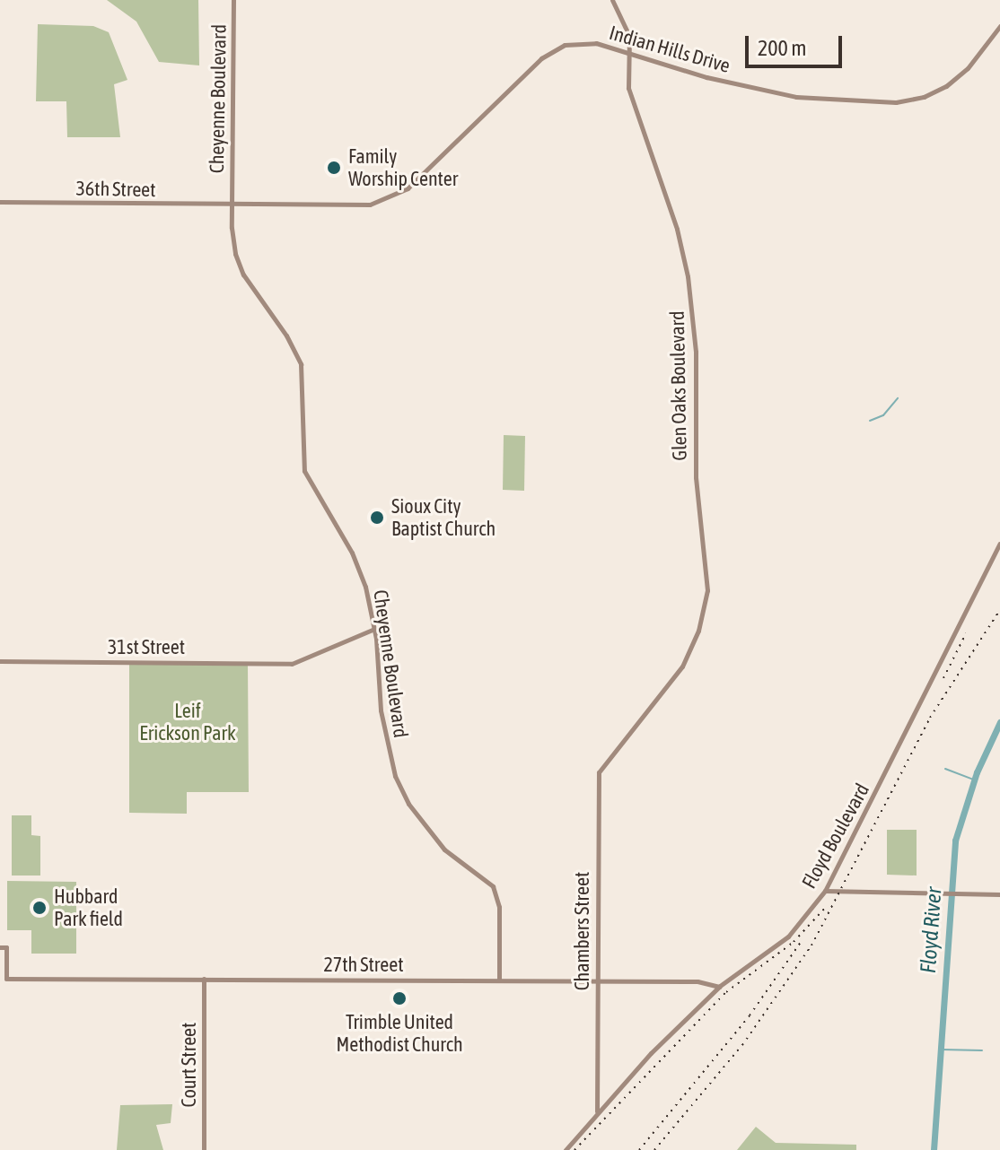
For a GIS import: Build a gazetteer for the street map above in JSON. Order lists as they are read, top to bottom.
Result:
{
  "streets": {
    "main road": [
      "Indian Hills Drive",
      "Cheyenne Boulevard",
      "36th Street",
      "Glen Oaks Boulevard",
      "31st Street",
      "Floyd Boulevard",
      "Chambers Street",
      "27th Street",
      "Court Street"
    ]
  },
  "crossings": [
    ["Indian Hills Drive", "Cheyenne Boulevard"],
    ["Indian Hills Drive", "36th Street"],
    ["Indian Hills Drive", "Glen Oaks Boulevard"],
    ["Cheyenne Boulevard", "36th Street"],
    ["Cheyenne Boulevard", "31st Street"],
    ["Cheyenne Boulevard", "27th Street"],
    ["Glen Oaks Boulevard", "Chambers Street"],
    ["Floyd Boulevard", "Chambers Street"],
    ["Floyd Boulevard", "27th Street"],
    ["Chambers Street", "27th Street"],
    ["27th Street", "Court Street"]
  ],
  "water": ["Floyd River"],
  "parks": ["Leif Erickson Park"],
  "places": [
    "Family Worship Center",
    "Sioux City Baptist Church",
    "Hubbard Park field",
    "Trimble United Methodist Church"
  ],
  "scale_bar": "200 m"
}
